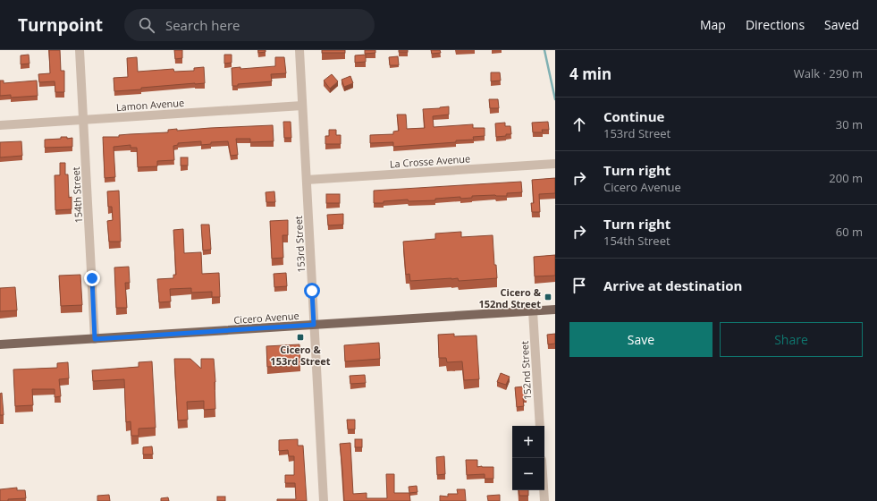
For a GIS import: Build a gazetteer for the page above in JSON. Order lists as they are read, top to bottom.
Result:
{
  "streets": {
    "main road": ["Cicero Avenue"],
    "street": [
      "Lamon Avenue",
      "La Crosse Avenue",
      "154th Street",
      "153rd Street",
      "152nd Street"
    ]
  },
  "crossings": [
    ["Lamon Avenue", "154th Street"],
    ["Lamon Avenue", "153rd Street"],
    ["La Crosse Avenue", "153rd Street"],
    ["154th Street", "Cicero Avenue"],
    ["153rd Street", "Cicero Avenue"],
    ["Cicero Avenue", "152nd Street"]
  ],
  "places": {
    "transit": ["Cicero & 152nd Street", "Cicero & 153rd Street"]
  },
  "page": {
    "header": "Turnpoint",
    "search": "Search here",
    "nav": ["Map", "Directions", "Saved"],
    "heading": ["4 min", "Walk · 290 m"],
    "list": [
      ["Continue", "153rd Street", "30 m"],
      ["Turn right", "Cicero Avenue", "200 m"],
      ["Turn right", "154th Street", "60 m"],
      "Arrive at destination"
    ],
    "buttons": ["Save", "Share"],
    "map_buttons": ["+", "−"]
  }
}
